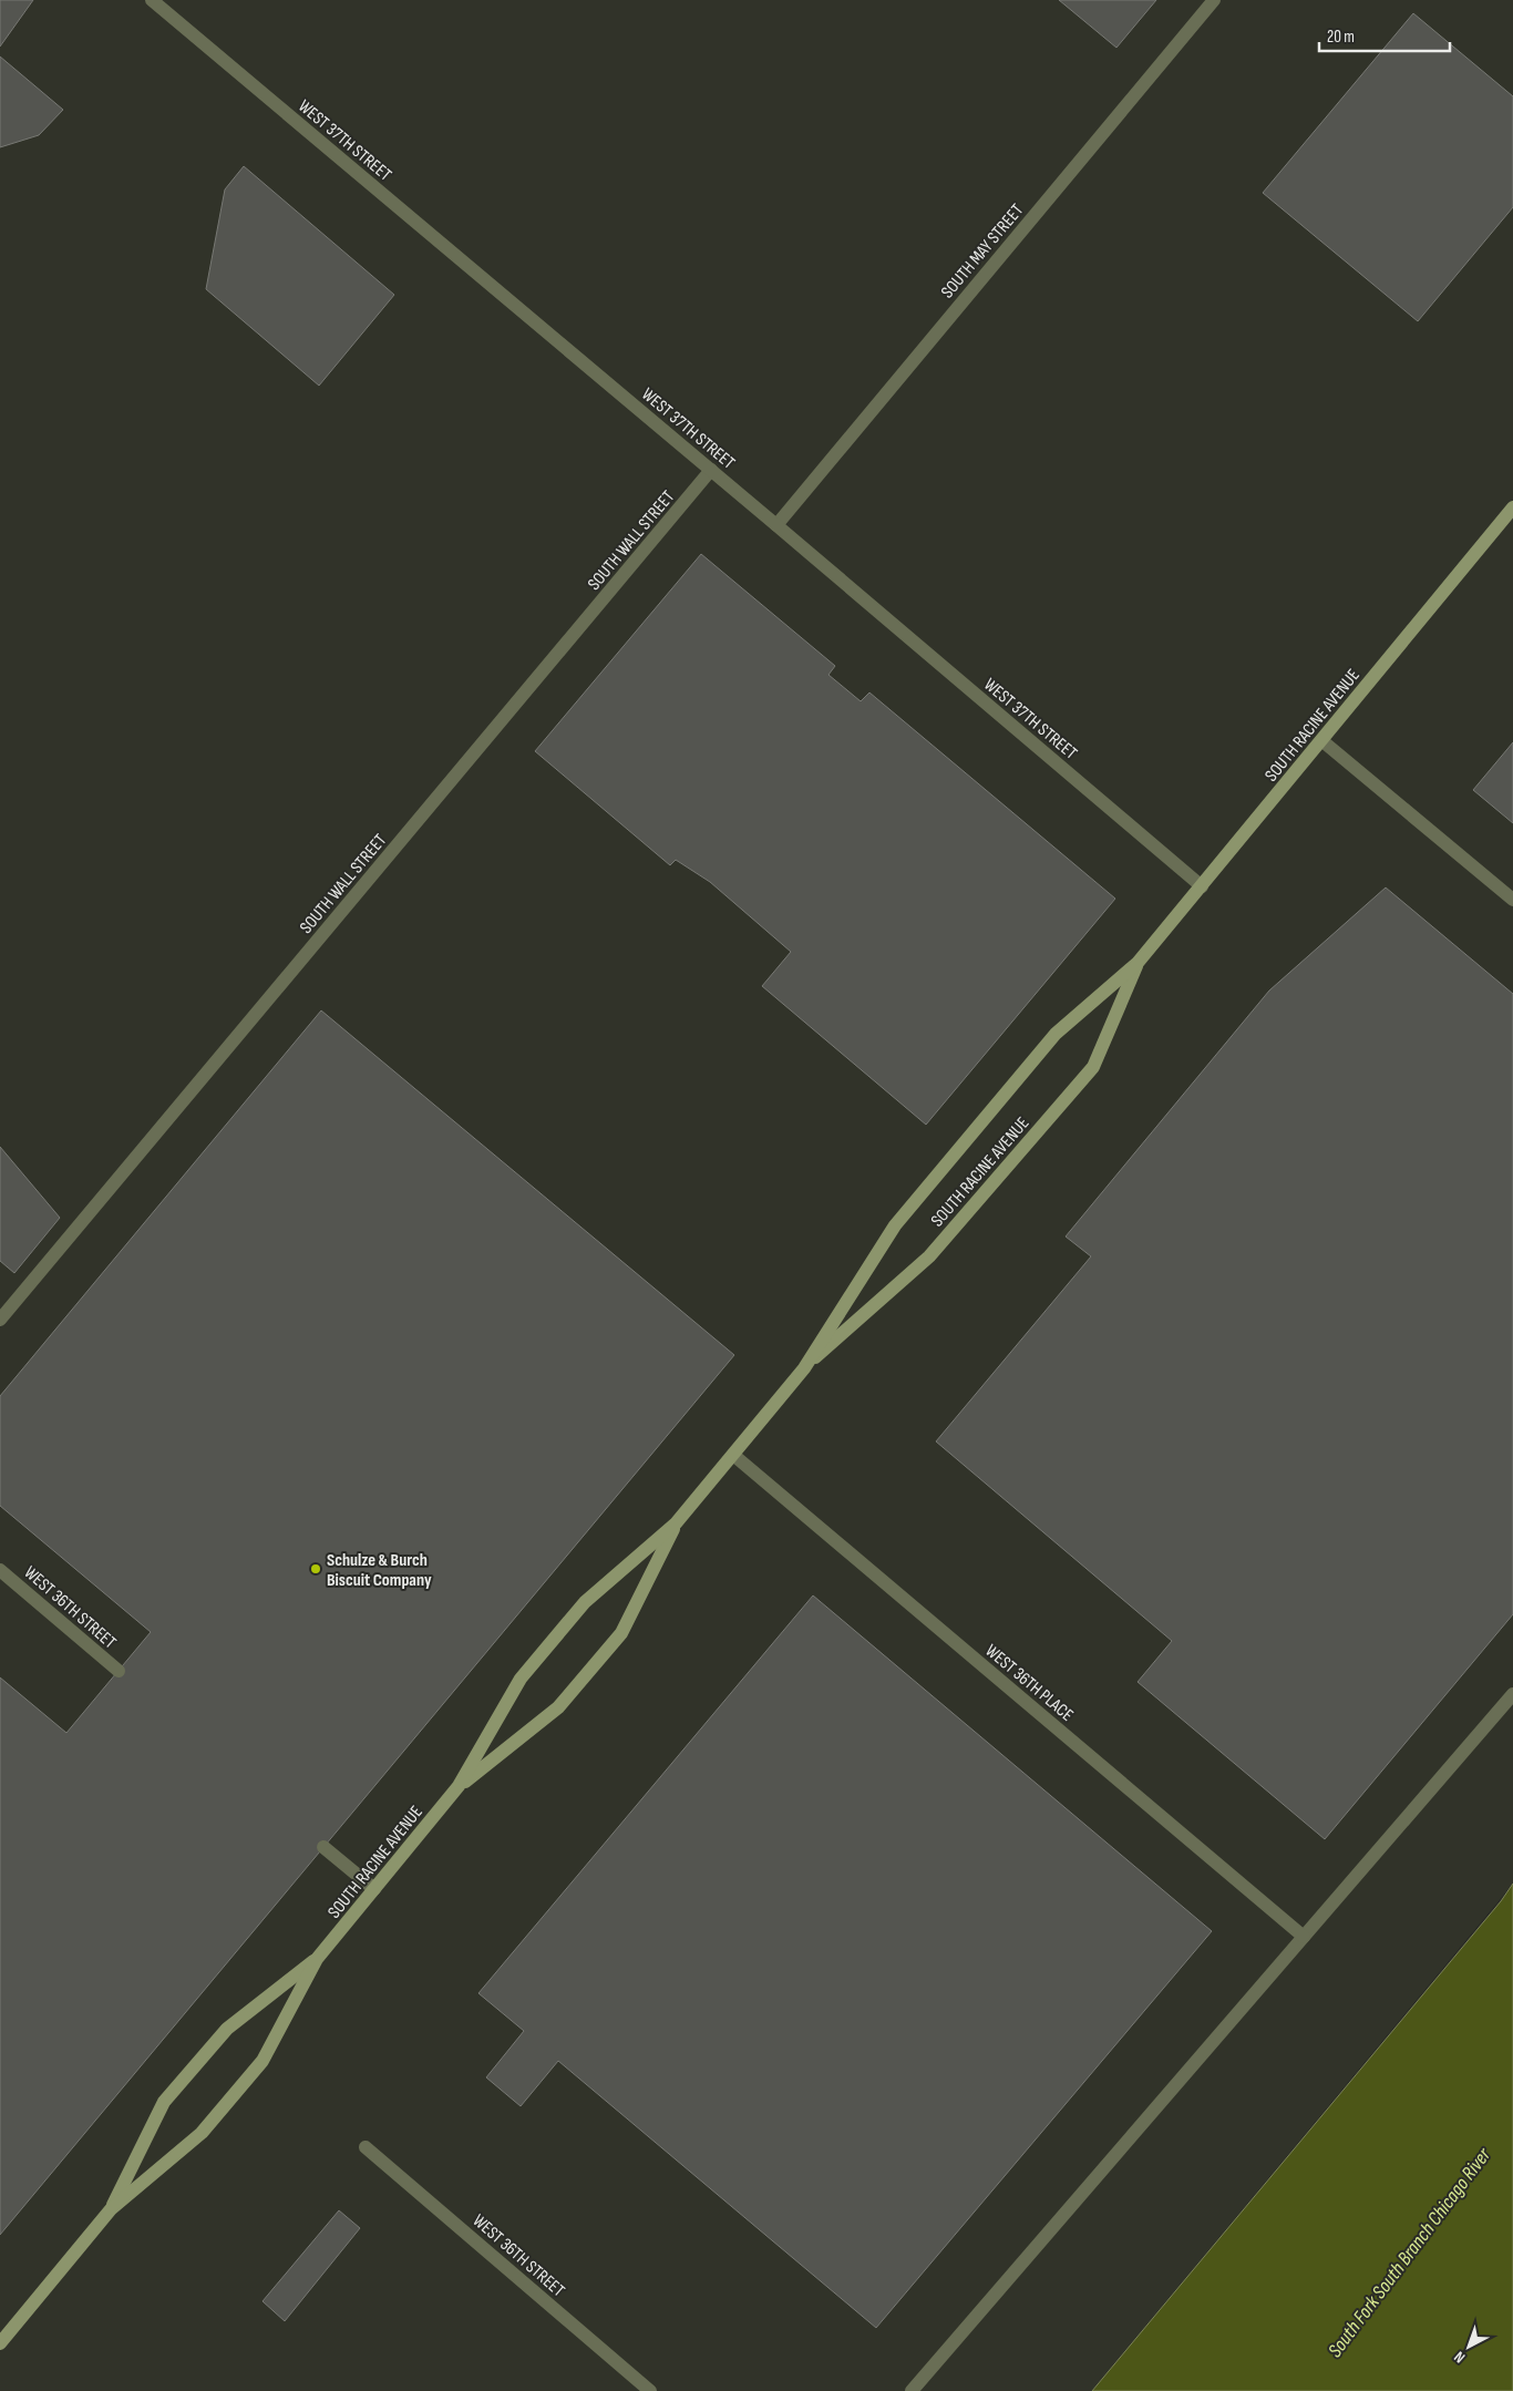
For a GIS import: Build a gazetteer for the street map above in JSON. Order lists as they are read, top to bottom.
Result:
{
  "streets": {
    "street": [
      "WEST 37TH STREET",
      "SOUTH MAY STREET",
      "SOUTH WALL STREET",
      "SOUTH RACINE AVENUE",
      "WEST 36TH STREET",
      "WEST 36TH PLACE"
    ]
  },
  "crossings": [
    ["WEST 37TH STREET", "SOUTH MAY STREET"],
    ["WEST 37TH STREET", "SOUTH WALL STREET"],
    ["WEST 37TH STREET", "SOUTH RACINE AVENUE"],
    ["SOUTH RACINE AVENUE", "WEST 36TH PLACE"]
  ],
  "water": ["South Fork South Branch Chicago River"],
  "places": ["Schulze & Burch Biscuit Company"],
  "scale_bar": "20 m",
  "north": "bottom left"
}
